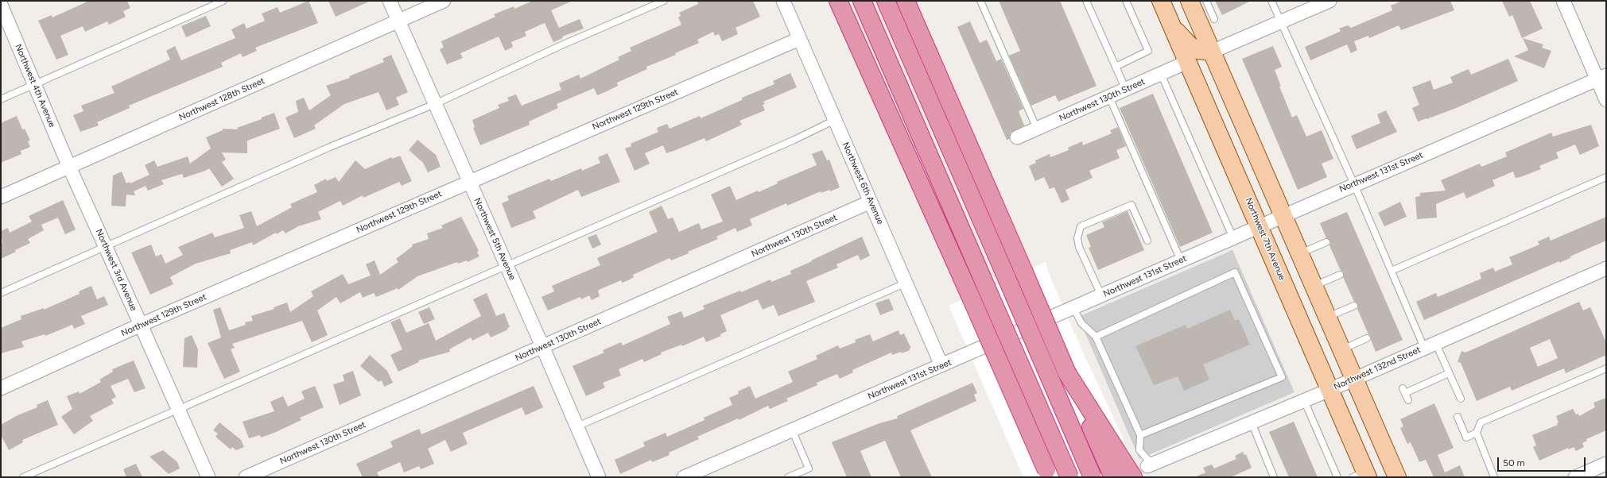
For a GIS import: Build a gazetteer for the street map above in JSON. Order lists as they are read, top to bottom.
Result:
{
  "streets": {
    "main road": ["Northwest 7th Avenue"],
    "street": [
      "Northwest 4th Avenue",
      "Northwest 128th Street",
      "Northwest 130th Street",
      "Northwest 129th Street",
      "Northwest 131st Street",
      "Northwest 6th Avenue",
      "Northwest 5th Avenue",
      "Northwest 3rd Avenue",
      "Northwest 132nd Street"
    ]
  },
  "crossings": [
    ["Northwest 4th Avenue", "Northwest 128th Street"],
    ["Northwest 4th Avenue", "Northwest 3rd Avenue"],
    ["Northwest 128th Street", "Northwest 5th Avenue"],
    ["Northwest 128th Street", "Northwest 3rd Avenue"],
    ["Northwest 130th Street", "Northwest 6th Avenue"],
    ["Northwest 130th Street", "Northwest 5th Avenue"],
    ["Northwest 130th Street", "Northwest 7th Avenue"],
    ["Northwest 129th Street", "Northwest 6th Avenue"],
    ["Northwest 129th Street", "Northwest 5th Avenue"],
    ["Northwest 129th Street", "Northwest 3rd Avenue"],
    ["Northwest 131st Street", "Northwest 6th Avenue"],
    ["Northwest 131st Street", "Northwest 7th Avenue"],
    ["Northwest 7th Avenue", "Northwest 132nd Street"]
  ],
  "scale_bar": "50 m"
}
